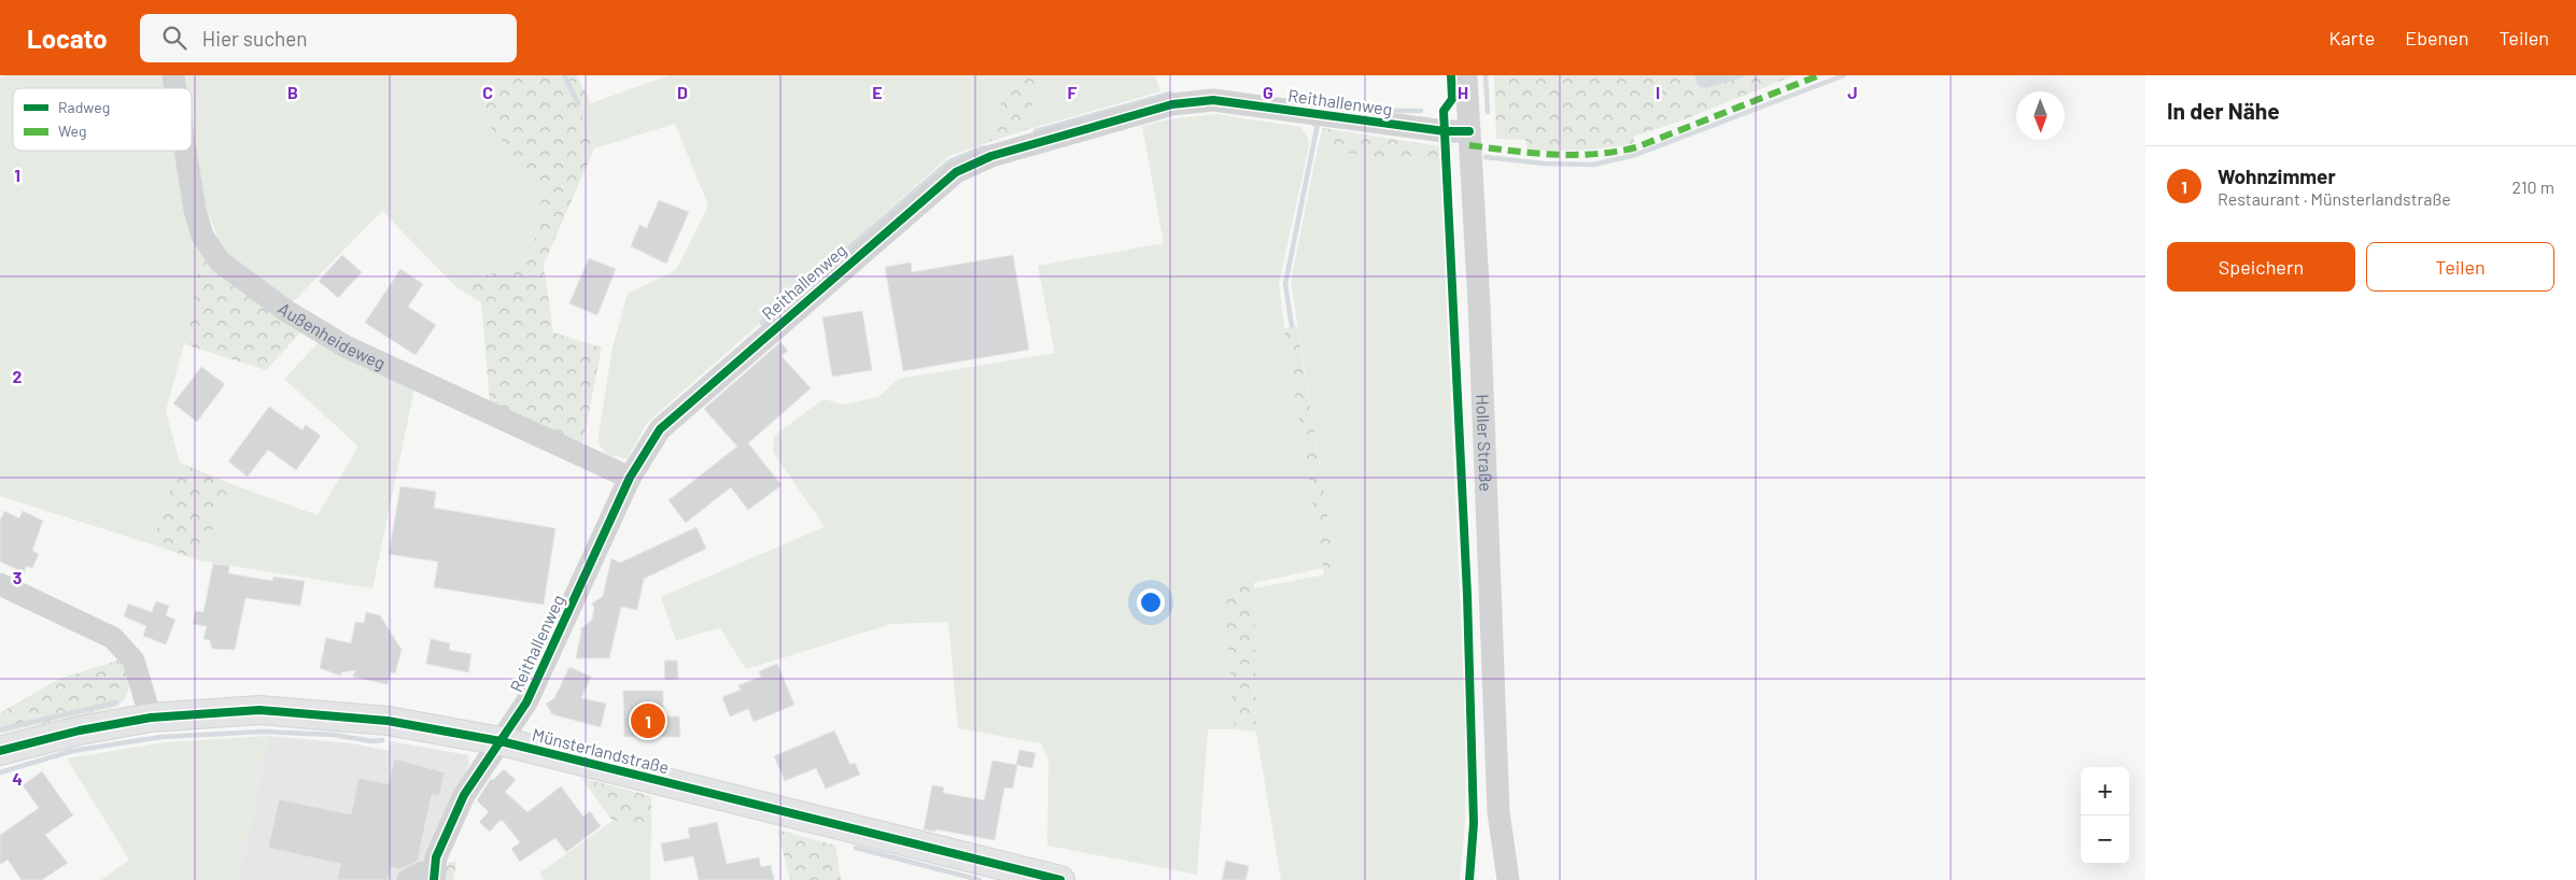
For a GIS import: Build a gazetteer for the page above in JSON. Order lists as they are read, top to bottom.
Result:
{
  "streets": {
    "main road": ["Münsterlandstraße"],
    "street": ["Reithallenweg", "Außenheideweg", "Holler Straße"]
  },
  "crossings": [
    ["Reithallenweg", "Außenheideweg"],
    ["Reithallenweg", "Holler Straße"],
    ["Reithallenweg", "Münsterlandstraße"]
  ],
  "legend": ["Radweg", "Weg"],
  "north": "bottom",
  "page": {
    "header": "Locato",
    "search": "Hier suchen",
    "nav": ["Karte", "Ebenen", "Teilen"],
    "heading": "In der Nähe",
    "list": [
      {
        "mark": "1",
        "name": "Wohnzimmer",
        "note": "Restaurant · Münsterlandstraße",
        "value": "210 m"
      }
    ],
    "buttons": ["Speichern", "Teilen"],
    "pins": "1",
    "map_buttons": ["+", "−"]
  },
  "grid": {
    "columns": [
      "B",
      "C",
      "D",
      "E",
      "F",
      "G",
      "H",
      "I",
      "J"
    ],
    "rows": [
      "1",
      "2",
      "3",
      "4"
    ]
  }
}
